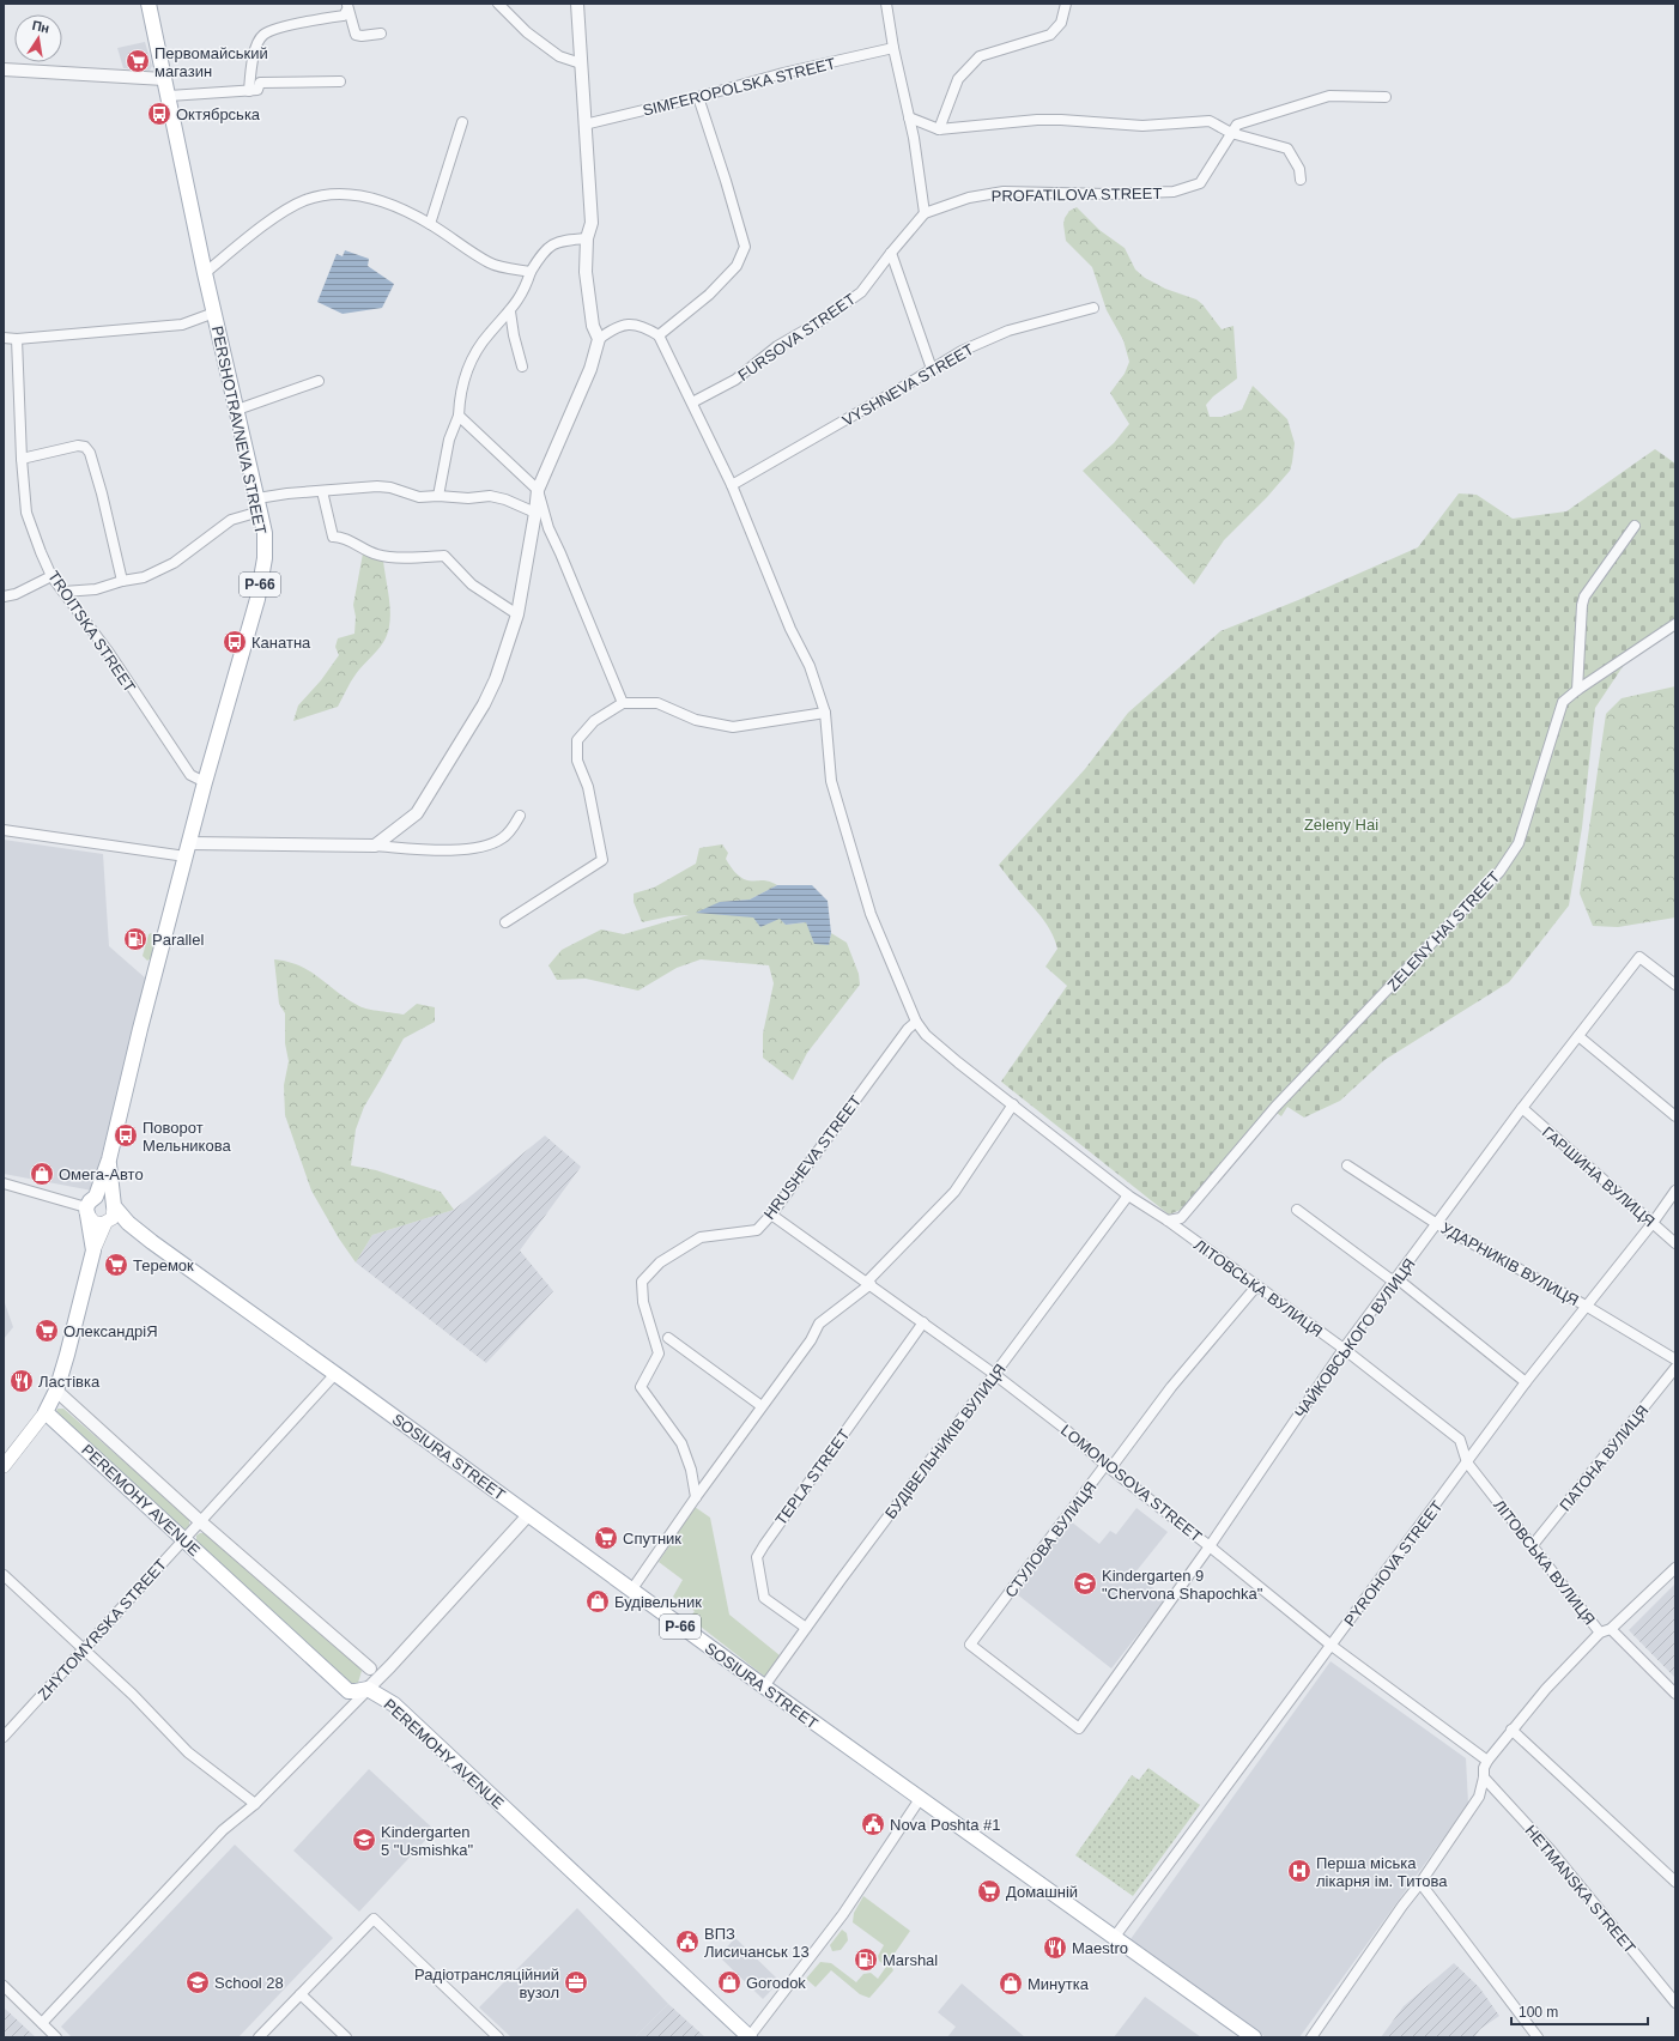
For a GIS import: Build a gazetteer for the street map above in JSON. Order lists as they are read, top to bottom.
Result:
{
  "streets": {
    "main road": [
      "PERSHOTRAVNEVA STREET",
      "Р-66",
      "SOSIURA STREET",
      "PEREMOHY AVENUE"
    ],
    "street": [
      "SIMFEROPOLSKA STREET",
      "PROFATILOVA STREET",
      "FURSOVA STREET",
      "VYSHNEVA STREET",
      "TROITSKA STREET",
      "ZELENY HAI STREET",
      "HRUSHEVA STREET",
      "ГАРШИНА ВУЛИЦЯ",
      "УДАРНИКІВ ВУЛИЦЯ",
      "ЛІТОВСЬКА ВУЛИЦЯ",
      "ЧАЙКОВСЬКОГО ВУЛИЦЯ",
      "БУДІВЕЛЬНИКІВ ВУЛИЦЯ",
      "ПАТОНА ВУЛИЦЯ",
      "TEPLA STREET",
      "LOMONOSOVA STREET",
      "СТУЛОВА ВУЛИЦЯ",
      "PYROHOVA STREET",
      "ZHYTOMYRSKA STREET",
      "HETMANSKA STREET"
    ]
  },
  "crossings": [
    ["PROFATILOVA STREET", "FURSOVA STREET"],
    ["FURSOVA STREET", "ЛІТОВСЬКА ВУЛИЦЯ"],
    ["VYSHNEVA STREET", "ЛІТОВСЬКА ВУЛИЦЯ"],
    ["PERSHOTRAVNEVA STREET", "TROITSKA STREET"],
    ["PERSHOTRAVNEVA STREET", "SOSIURA STREET"],
    ["ZELENY HAI STREET", "ЛІТОВСЬКА ВУЛИЦЯ"],
    ["HRUSHEVA STREET", "ЛІТОВСЬКА ВУЛИЦЯ"],
    ["HRUSHEVA STREET", "LOMONOSOVA STREET"],
    ["ГАРШИНА ВУЛИЦЯ", "ЧАЙКОВСЬКОГО ВУЛИЦЯ"],
    ["ГАРШИНА ВУЛИЦЯ", "PYROHOVA STREET"],
    ["УДАРНИКІВ ВУЛИЦЯ", "ЧАЙКОВСЬКОГО ВУЛИЦЯ"],
    ["УДАРНИКІВ ВУЛИЦЯ", "PYROHOVA STREET"],
    ["ЛІТОВСЬКА ВУЛИЦЯ", "ЧАЙКОВСЬКОГО ВУЛИЦЯ"],
    ["ЛІТОВСЬКА ВУЛИЦЯ", "БУДІВЕЛЬНИКІВ ВУЛИЦЯ"],
    ["ЛІТОВСЬКА ВУЛИЦЯ", "ПАТОНА ВУЛИЦЯ"],
    ["ЛІТОВСЬКА ВУЛИЦЯ", "СТУЛОВА ВУЛИЦЯ"],
    ["ЛІТОВСЬКА ВУЛИЦЯ", "PYROHOVA STREET"],
    ["ЧАЙКОВСЬКОГО ВУЛИЦЯ", "LOMONOSOVA STREET"],
    ["ЧАЙКОВСЬКОГО ВУЛИЦЯ", "СТУЛОВА ВУЛИЦЯ"],
    ["БУДІВЕЛЬНИКІВ ВУЛИЦЯ", "SOSIURA STREET"],
    ["БУДІВЕЛЬНИКІВ ВУЛИЦЯ", "TEPLA STREET"],
    ["БУДІВЕЛЬНИКІВ ВУЛИЦЯ", "LOMONOSOVA STREET"],
    ["SOSIURA STREET", "PYROHOVA STREET"],
    ["SOSIURA STREET", "ZHYTOMYRSKA STREET"],
    ["TEPLA STREET", "LOMONOSOVA STREET"],
    ["LOMONOSOVA STREET", "СТУЛОВА ВУЛИЦЯ"],
    ["LOMONOSOVA STREET", "PYROHOVA STREET"],
    ["PEREMOHY AVENUE", "ZHYTOMYRSKA STREET"]
  ],
  "parks": ["Zeleny Hai"],
  "places": {
    "supermarket": [
      "Первомайський магазин",
      "Теремок",
      "ОлександріЯ",
      "Спутник",
      "Домашній"
    ],
    "bus stop": ["Октябрська", "Канатна", "Поворот Мельникова"],
    "fuel station": ["Parallel", "Marshal"],
    "shop": [
      "Омега-Авто",
      "Будівельник",
      "Gorodok",
      "Минутка"
    ],
    "restaurant": ["Ластівка", "Maestro"],
    "school or university": ["Kindergarten 9 \"Chervona Shapochka\"", "Kindergarten 5 \"Usmishka\"", "School 28"],
    "public building": ["Nova Poshta #1", "ВПЗ Лисичанськ 13"],
    "hospital": ["Перша міська лікарня ім. Титова"],
    "office": ["Радіотрансляційний вузол"]
  },
  "scale_bar": "100 m",
  "north": "top"
}
